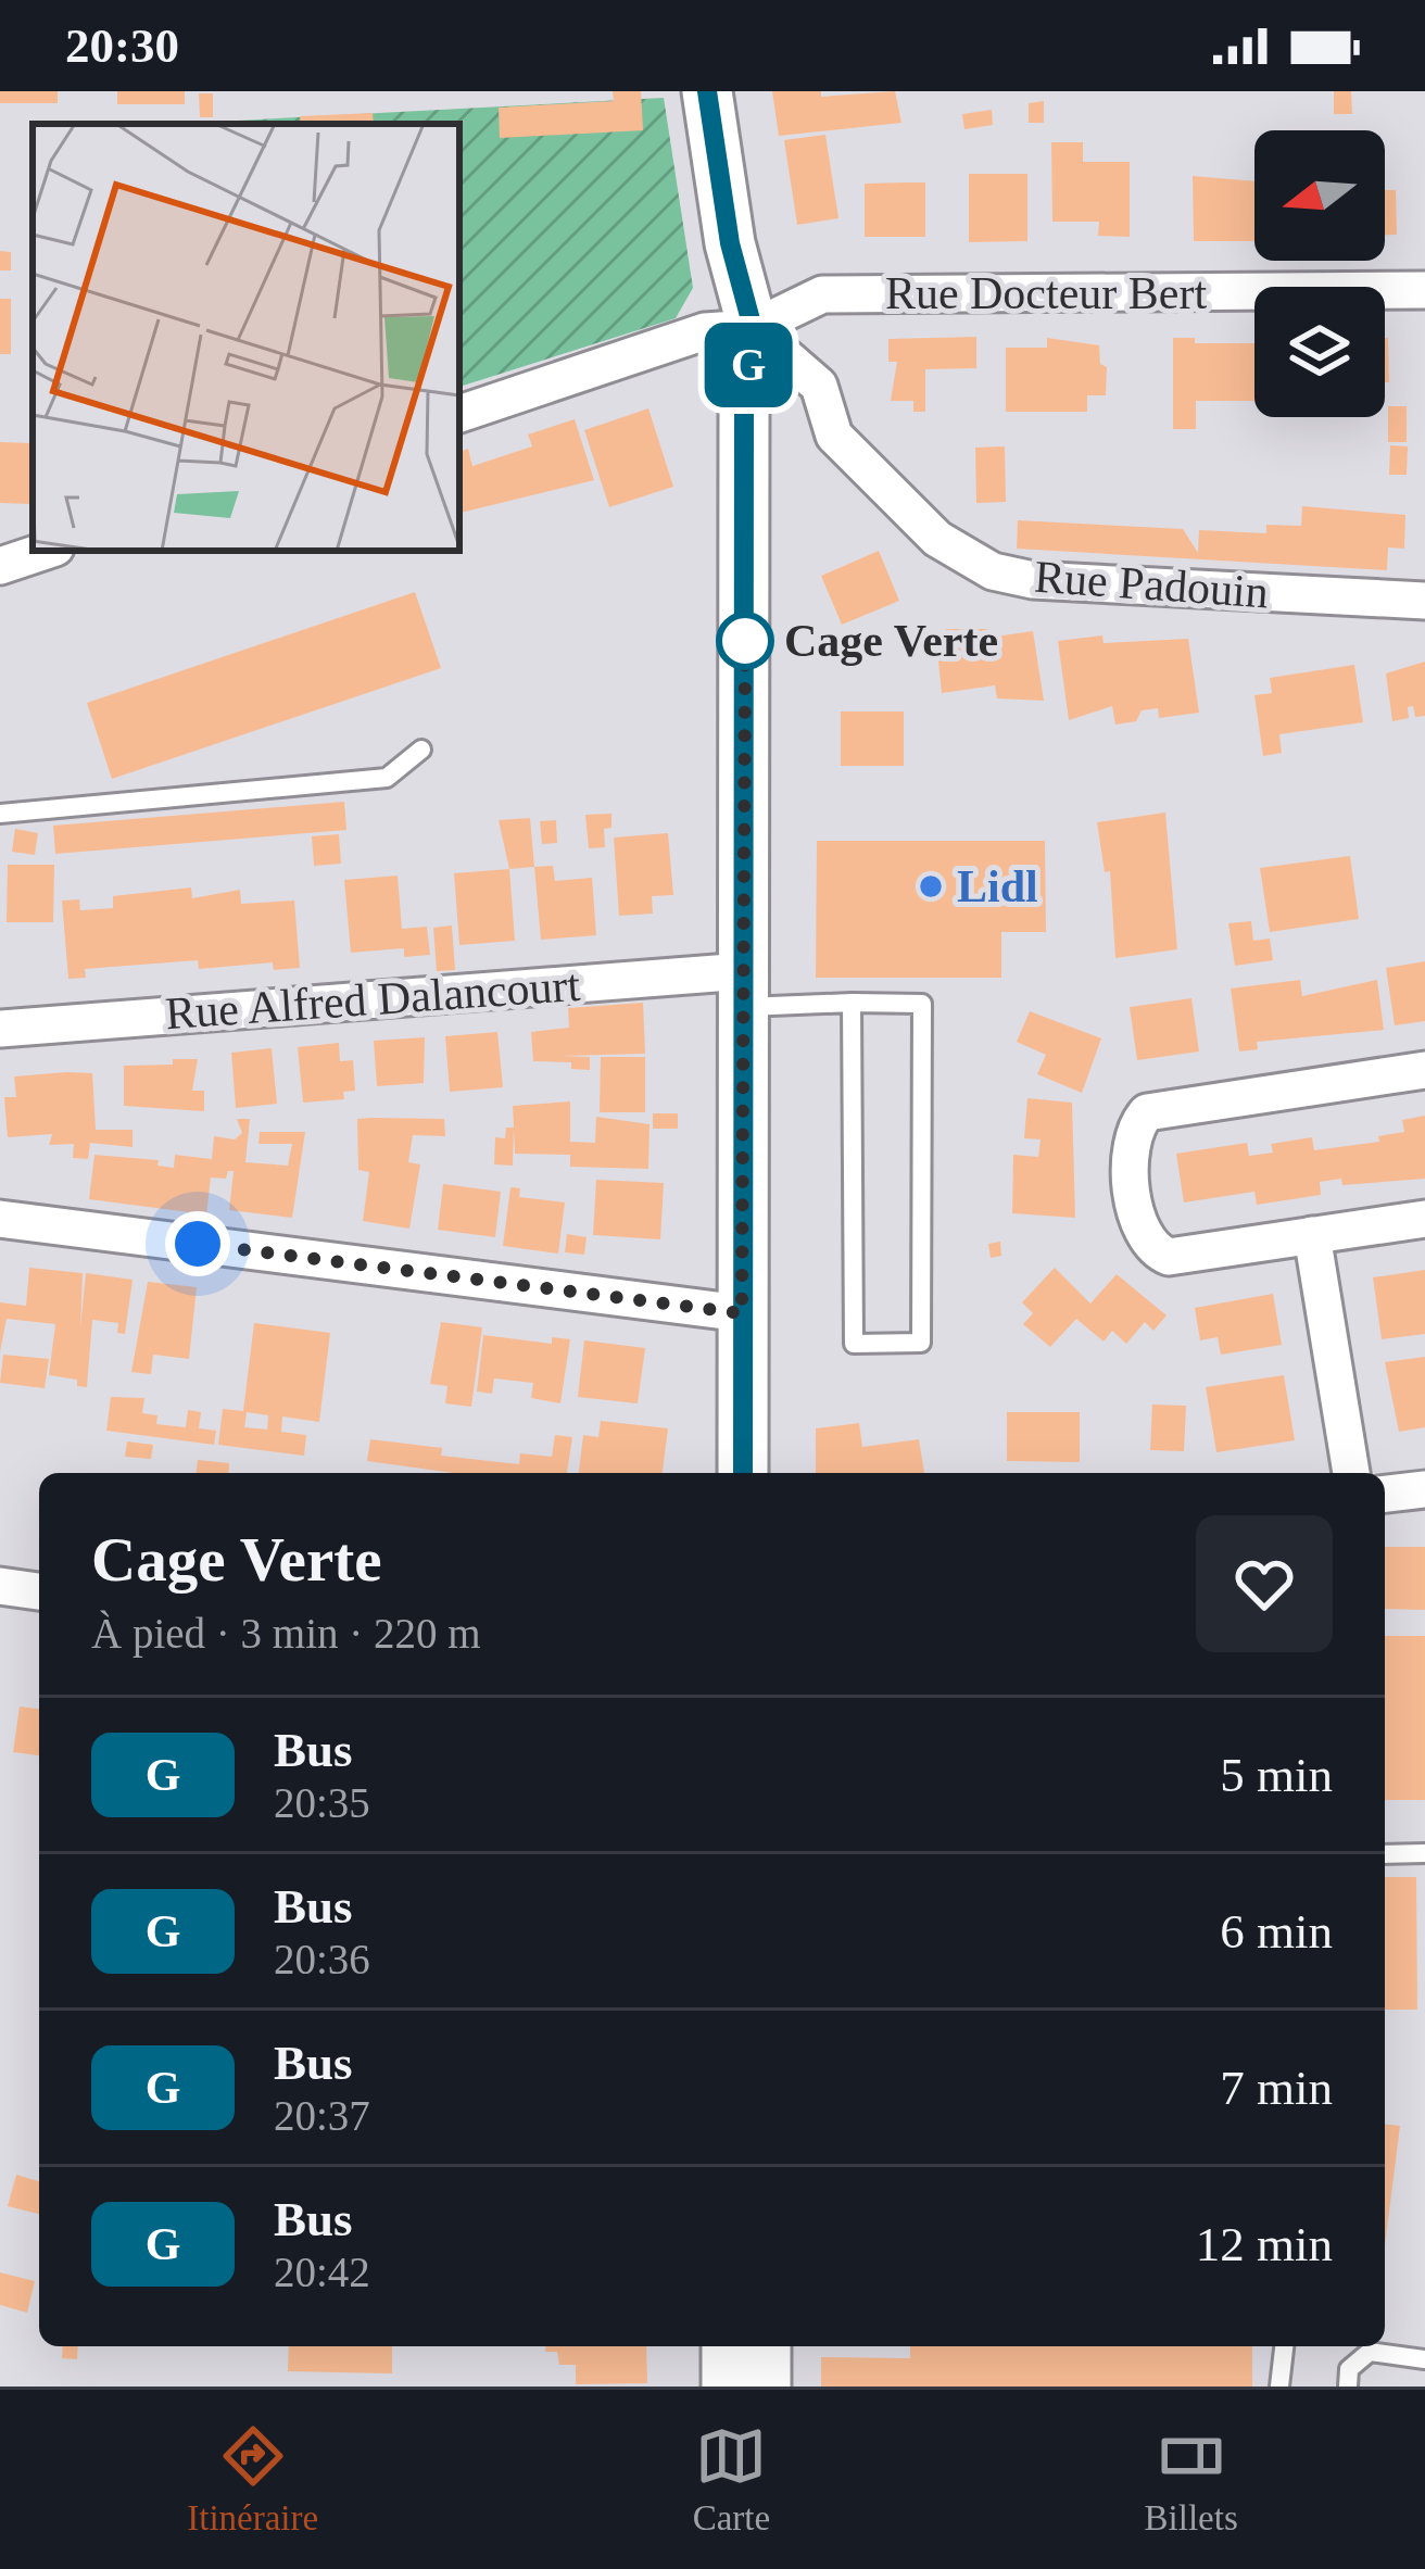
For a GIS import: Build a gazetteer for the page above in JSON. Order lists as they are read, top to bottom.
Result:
{
  "streets": {
    "street": ["Rue Docteur Bert", "Rue Padouin", "Rue Alfred Dalancourt"]
  },
  "crossings": [
    ["Rue Docteur Bert", "Rue Padouin"]
  ],
  "places": ["Cage Verte", "Lidl"],
  "lines": ["bus line G"],
  "north": "left",
  "page": {
    "status": "20:30",
    "on_map": "G",
    "heading": ["Cage Verte", "À pied · 3 min · 220 m"],
    "list": [
      {
        "mark": "G",
        "name": "Bus",
        "note": "20:35",
        "value": "5 min"
      },
      {
        "mark": "G",
        "name": "Bus",
        "note": "20:36",
        "value": "6 min"
      },
      {
        "mark": "G",
        "name": "Bus",
        "note": "20:37",
        "value": "7 min"
      },
      {
        "mark": "G",
        "name": "Bus",
        "note": "20:42",
        "value": "12 min"
      }
    ],
    "tabs": ["Itinéraire", "Carte", "Billets"]
  }
}
